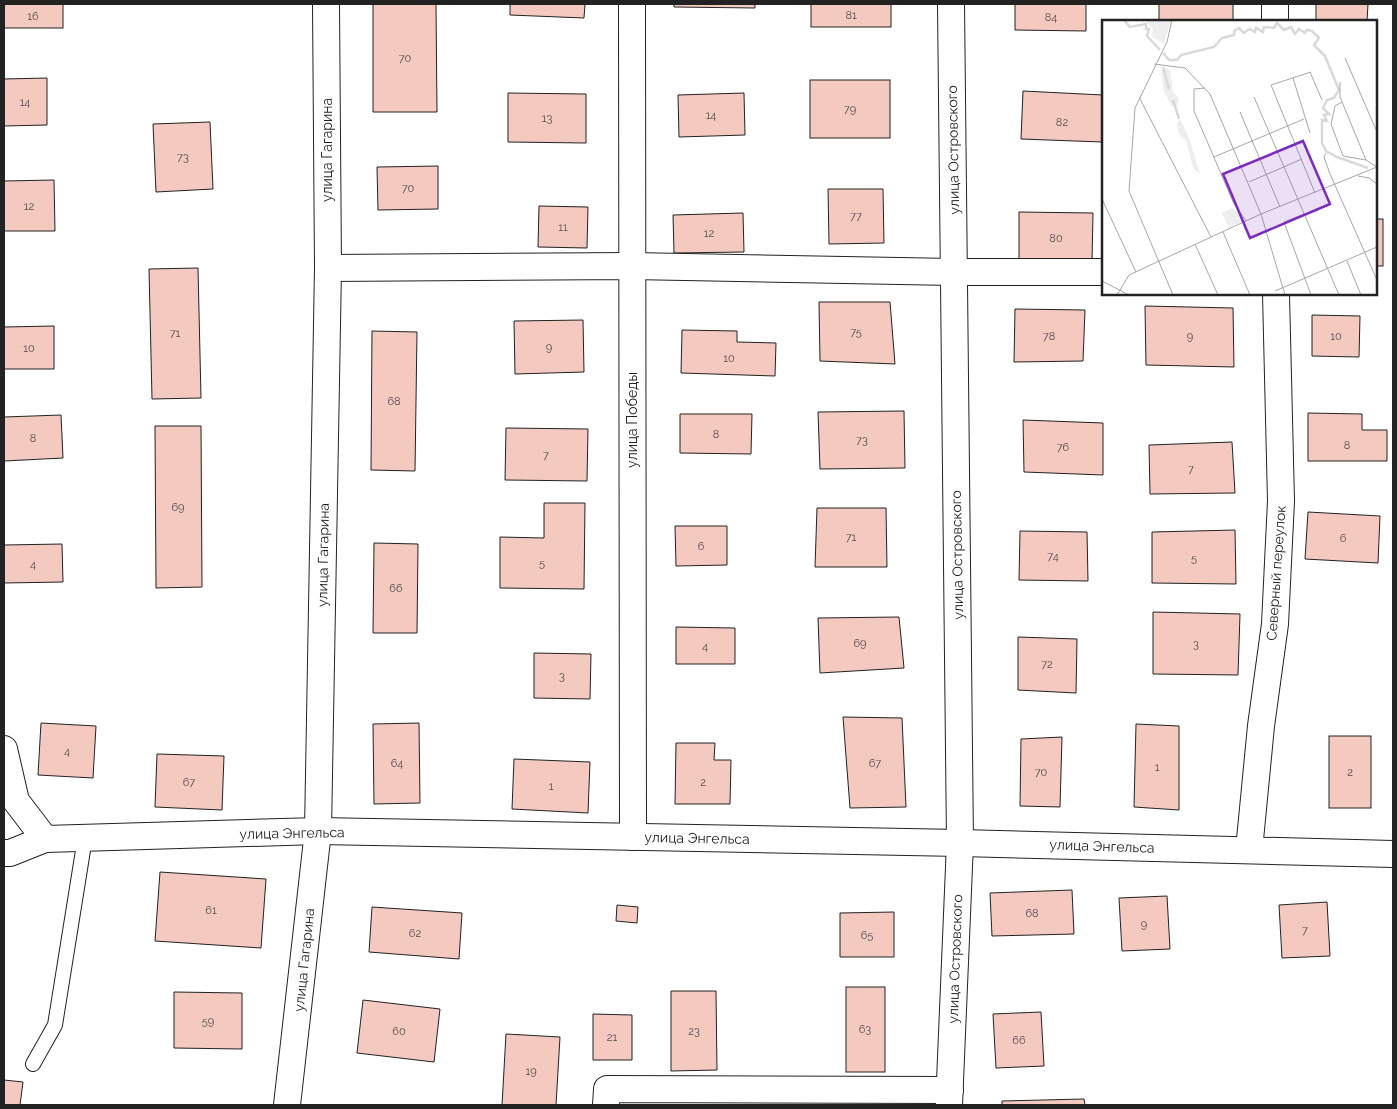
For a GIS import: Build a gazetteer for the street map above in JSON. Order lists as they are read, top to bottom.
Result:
{
  "streets": {
    "street": [
      "улица Гагарина",
      "улица Островского",
      "улица Победы",
      "Северный переулок",
      "улица Энгельса"
    ]
  },
  "crossings": [
    ["улица Гагарина", "улица Энгельса"],
    ["улица Островского", "улица Энгельса"],
    ["улица Победы", "улица Энгельса"],
    ["Северный переулок", "улица Энгельса"]
  ],
  "house_numbers": [
    "81",
    "16",
    "84",
    "70",
    "14",
    "79",
    "14",
    "13",
    "82",
    "73",
    "70",
    "12",
    "77",
    "11",
    "12",
    "80",
    "75",
    "71",
    "78",
    "9",
    "10",
    "9",
    "10",
    "10",
    "68",
    "8",
    "8",
    "73",
    "8",
    "76",
    "7",
    "7",
    "69",
    "71",
    "6",
    "6",
    "74",
    "5",
    "5",
    "4",
    "66",
    "69",
    "3",
    "4",
    "72",
    "3",
    "4",
    "64",
    "67",
    "1",
    "70",
    "2",
    "67",
    "2",
    "1",
    "61",
    "68",
    "9",
    "7",
    "62",
    "65",
    "59",
    "63",
    "60",
    "23",
    "21",
    "66",
    "19"
  ]
}
